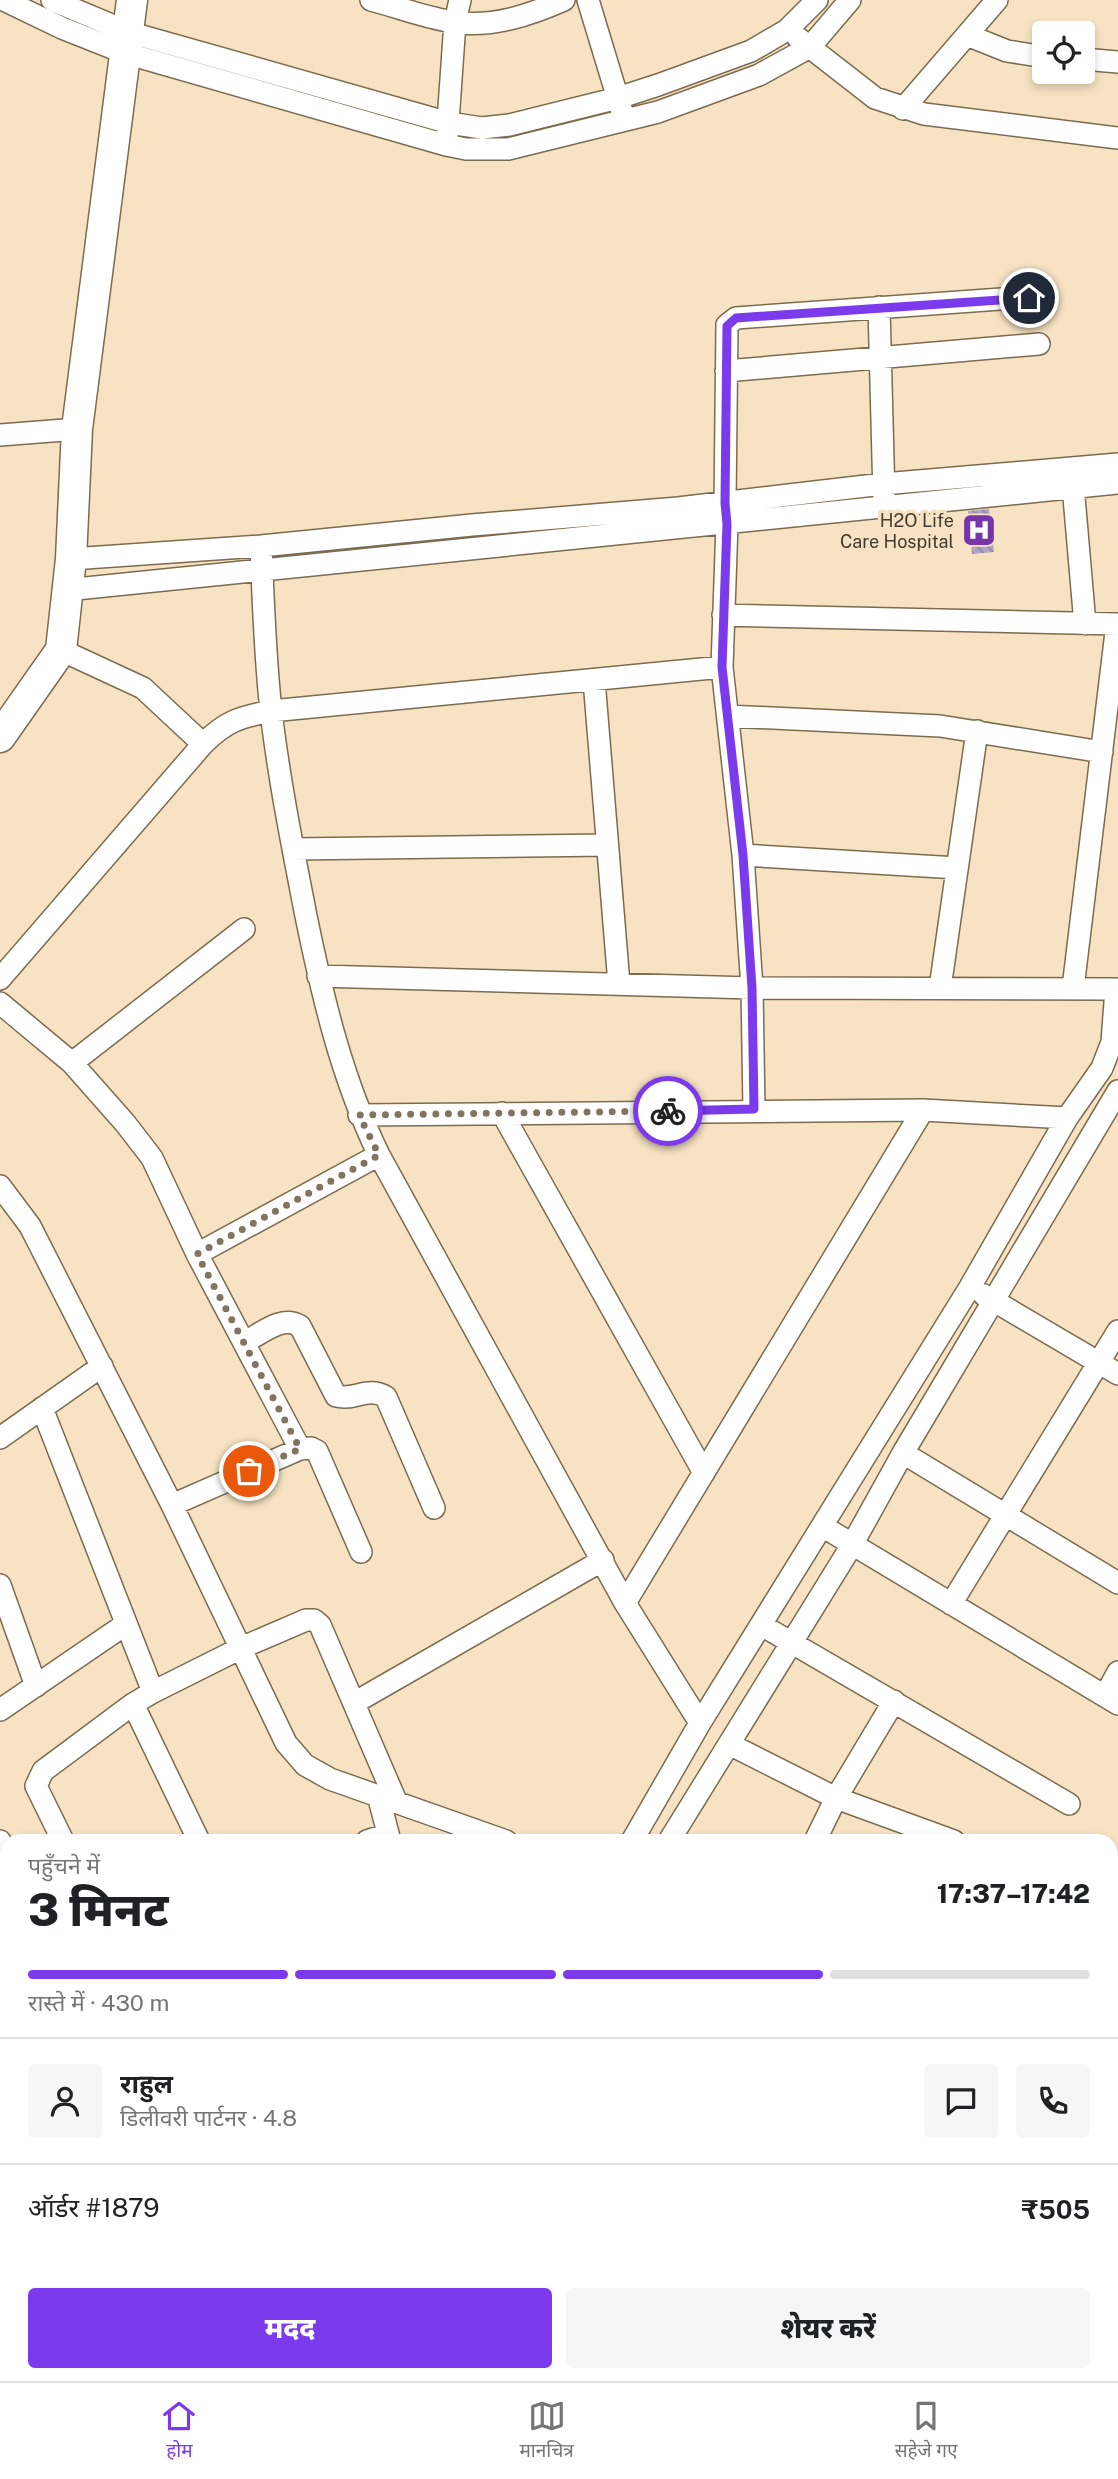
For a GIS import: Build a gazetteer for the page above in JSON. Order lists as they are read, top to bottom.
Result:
{
  "places": {
    "hospital": ["H2O Life Care Hospital"]
  },
  "page": {
    "heading": ["3 मिनट", "पहुँचने में", "17:37–17:42"],
    "panel": [
      "राहुल",
      "डिलीवरी पार्टनर · 4.8",
      "ऑर्डर #1879",
      "₹505"
    ],
    "bar": "रास्ते में · 430 m",
    "buttons": ["मदद", "शेयर करें"],
    "tabs": ["होम", "मानचित्र", "सहेजे गए"]
  }
}
